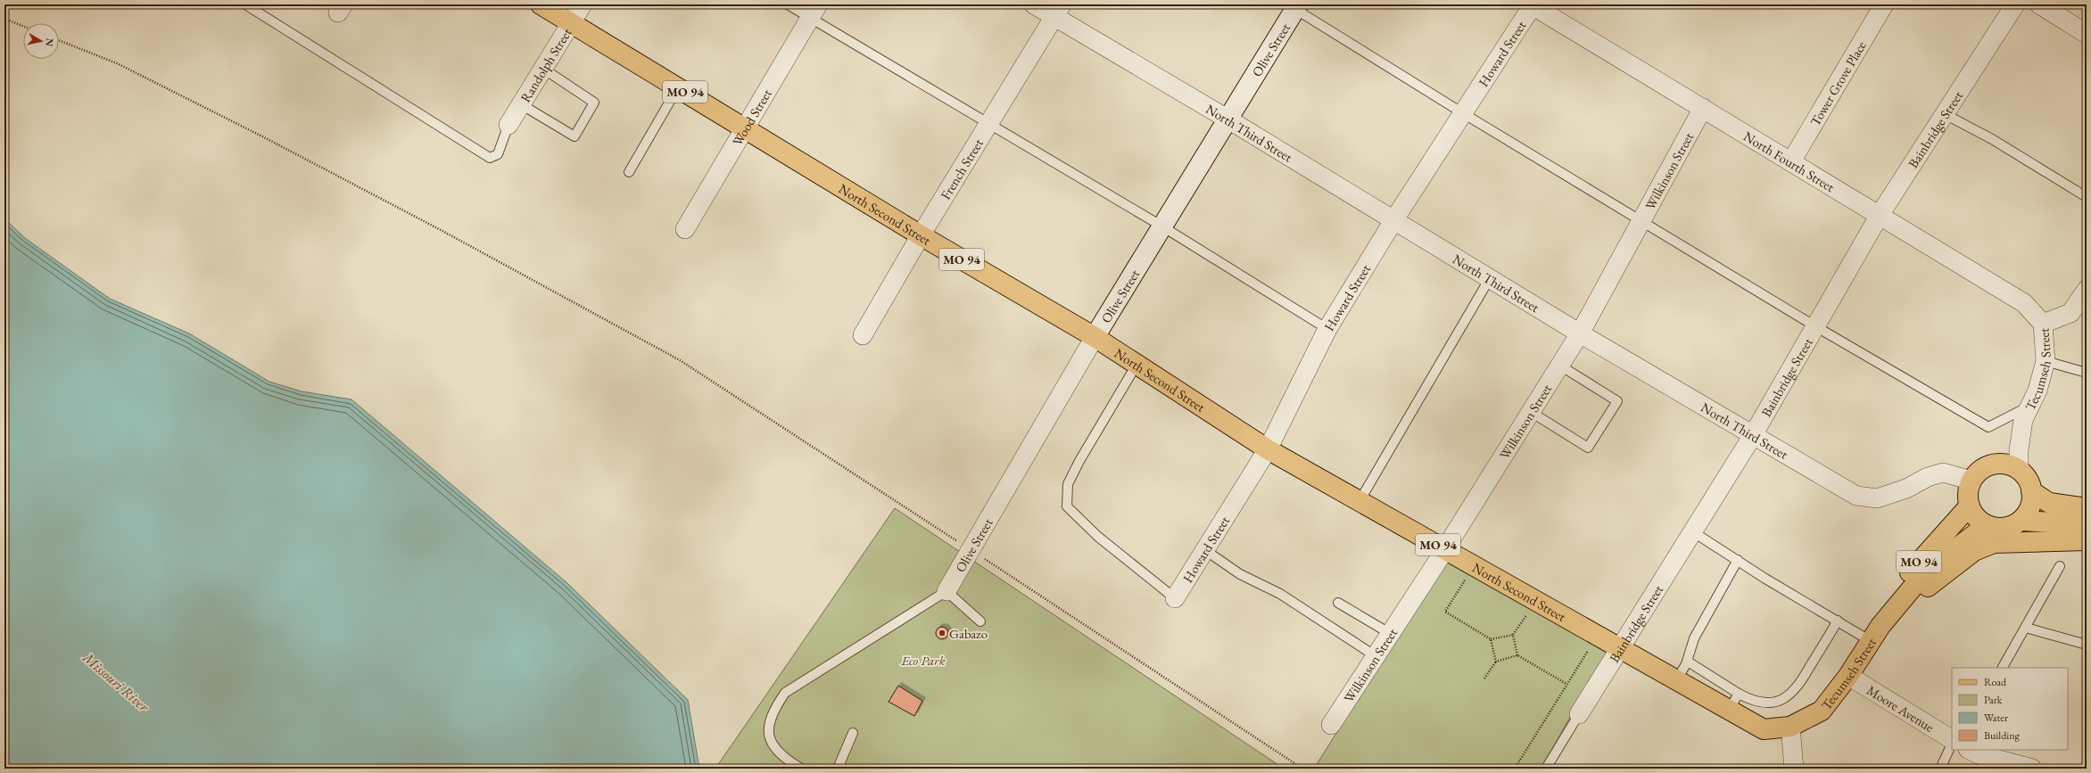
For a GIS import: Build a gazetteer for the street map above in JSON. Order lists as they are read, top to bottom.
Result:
{
  "streets": {
    "main road": ["MO 94", "North Second Street", "Tecumseh Street"],
    "street": [
      "Olive Street",
      "Howard Street",
      "Randolph Street",
      "Tower Grove Place",
      "Wood Street",
      "Bainbridge Street",
      "North Third Street",
      "North Fourth Street",
      "French Street",
      "Wilkinson Street",
      "Moore Avenue"
    ]
  },
  "crossings": [
    ["Olive Street", "North Third Street"],
    ["Olive Street", "North Second Street"],
    ["Howard Street", "North Third Street"],
    ["Howard Street", "North Fourth Street"],
    ["Howard Street", "North Second Street"],
    ["Randolph Street", "North Second Street"],
    ["Tower Grove Place", "North Fourth Street"],
    ["Wood Street", "North Second Street"],
    ["Bainbridge Street", "North Third Street"],
    ["Bainbridge Street", "North Fourth Street"],
    ["Bainbridge Street", "North Second Street"],
    ["North Third Street", "French Street"],
    ["North Third Street", "Wilkinson Street"],
    ["North Third Street", "Tecumseh Street"],
    ["North Fourth Street", "Wilkinson Street"],
    ["North Fourth Street", "Tecumseh Street"],
    ["French Street", "North Second Street"],
    ["Wilkinson Street", "North Second Street"],
    ["North Second Street", "Tecumseh Street"],
    ["Tecumseh Street", "Moore Avenue"]
  ],
  "water": ["Missouri River"],
  "parks": ["Eco Park"],
  "places": ["Gabazo"],
  "legend": [
    "Road",
    "Park",
    "Water",
    "Building"
  ],
  "north": "right"
}
